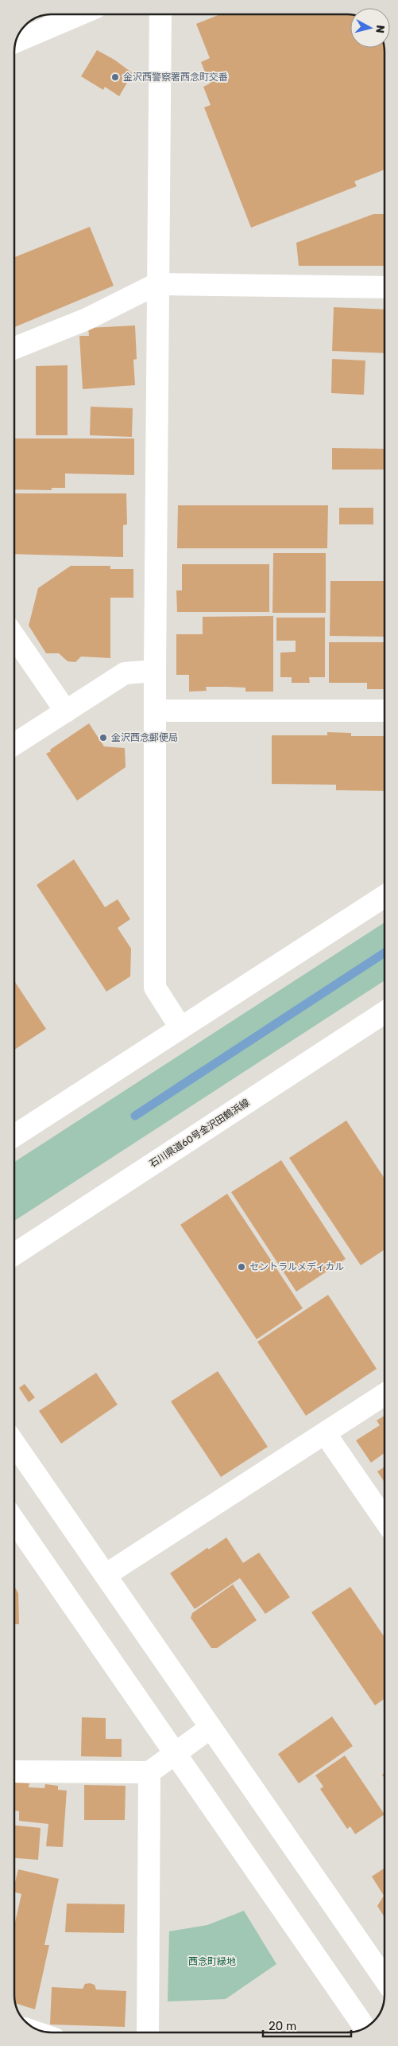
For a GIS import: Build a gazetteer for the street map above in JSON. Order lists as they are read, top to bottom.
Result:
{
  "streets": {
    "street": ["石川県道60号金沢田鶴浜線"]
  },
  "parks": ["西念町緑地"],
  "places": ["金沢西警察署西念町交番", "金沢西念郵便局", "セントラルメディカル"],
  "scale_bar": "20 m",
  "north": "right"
}
